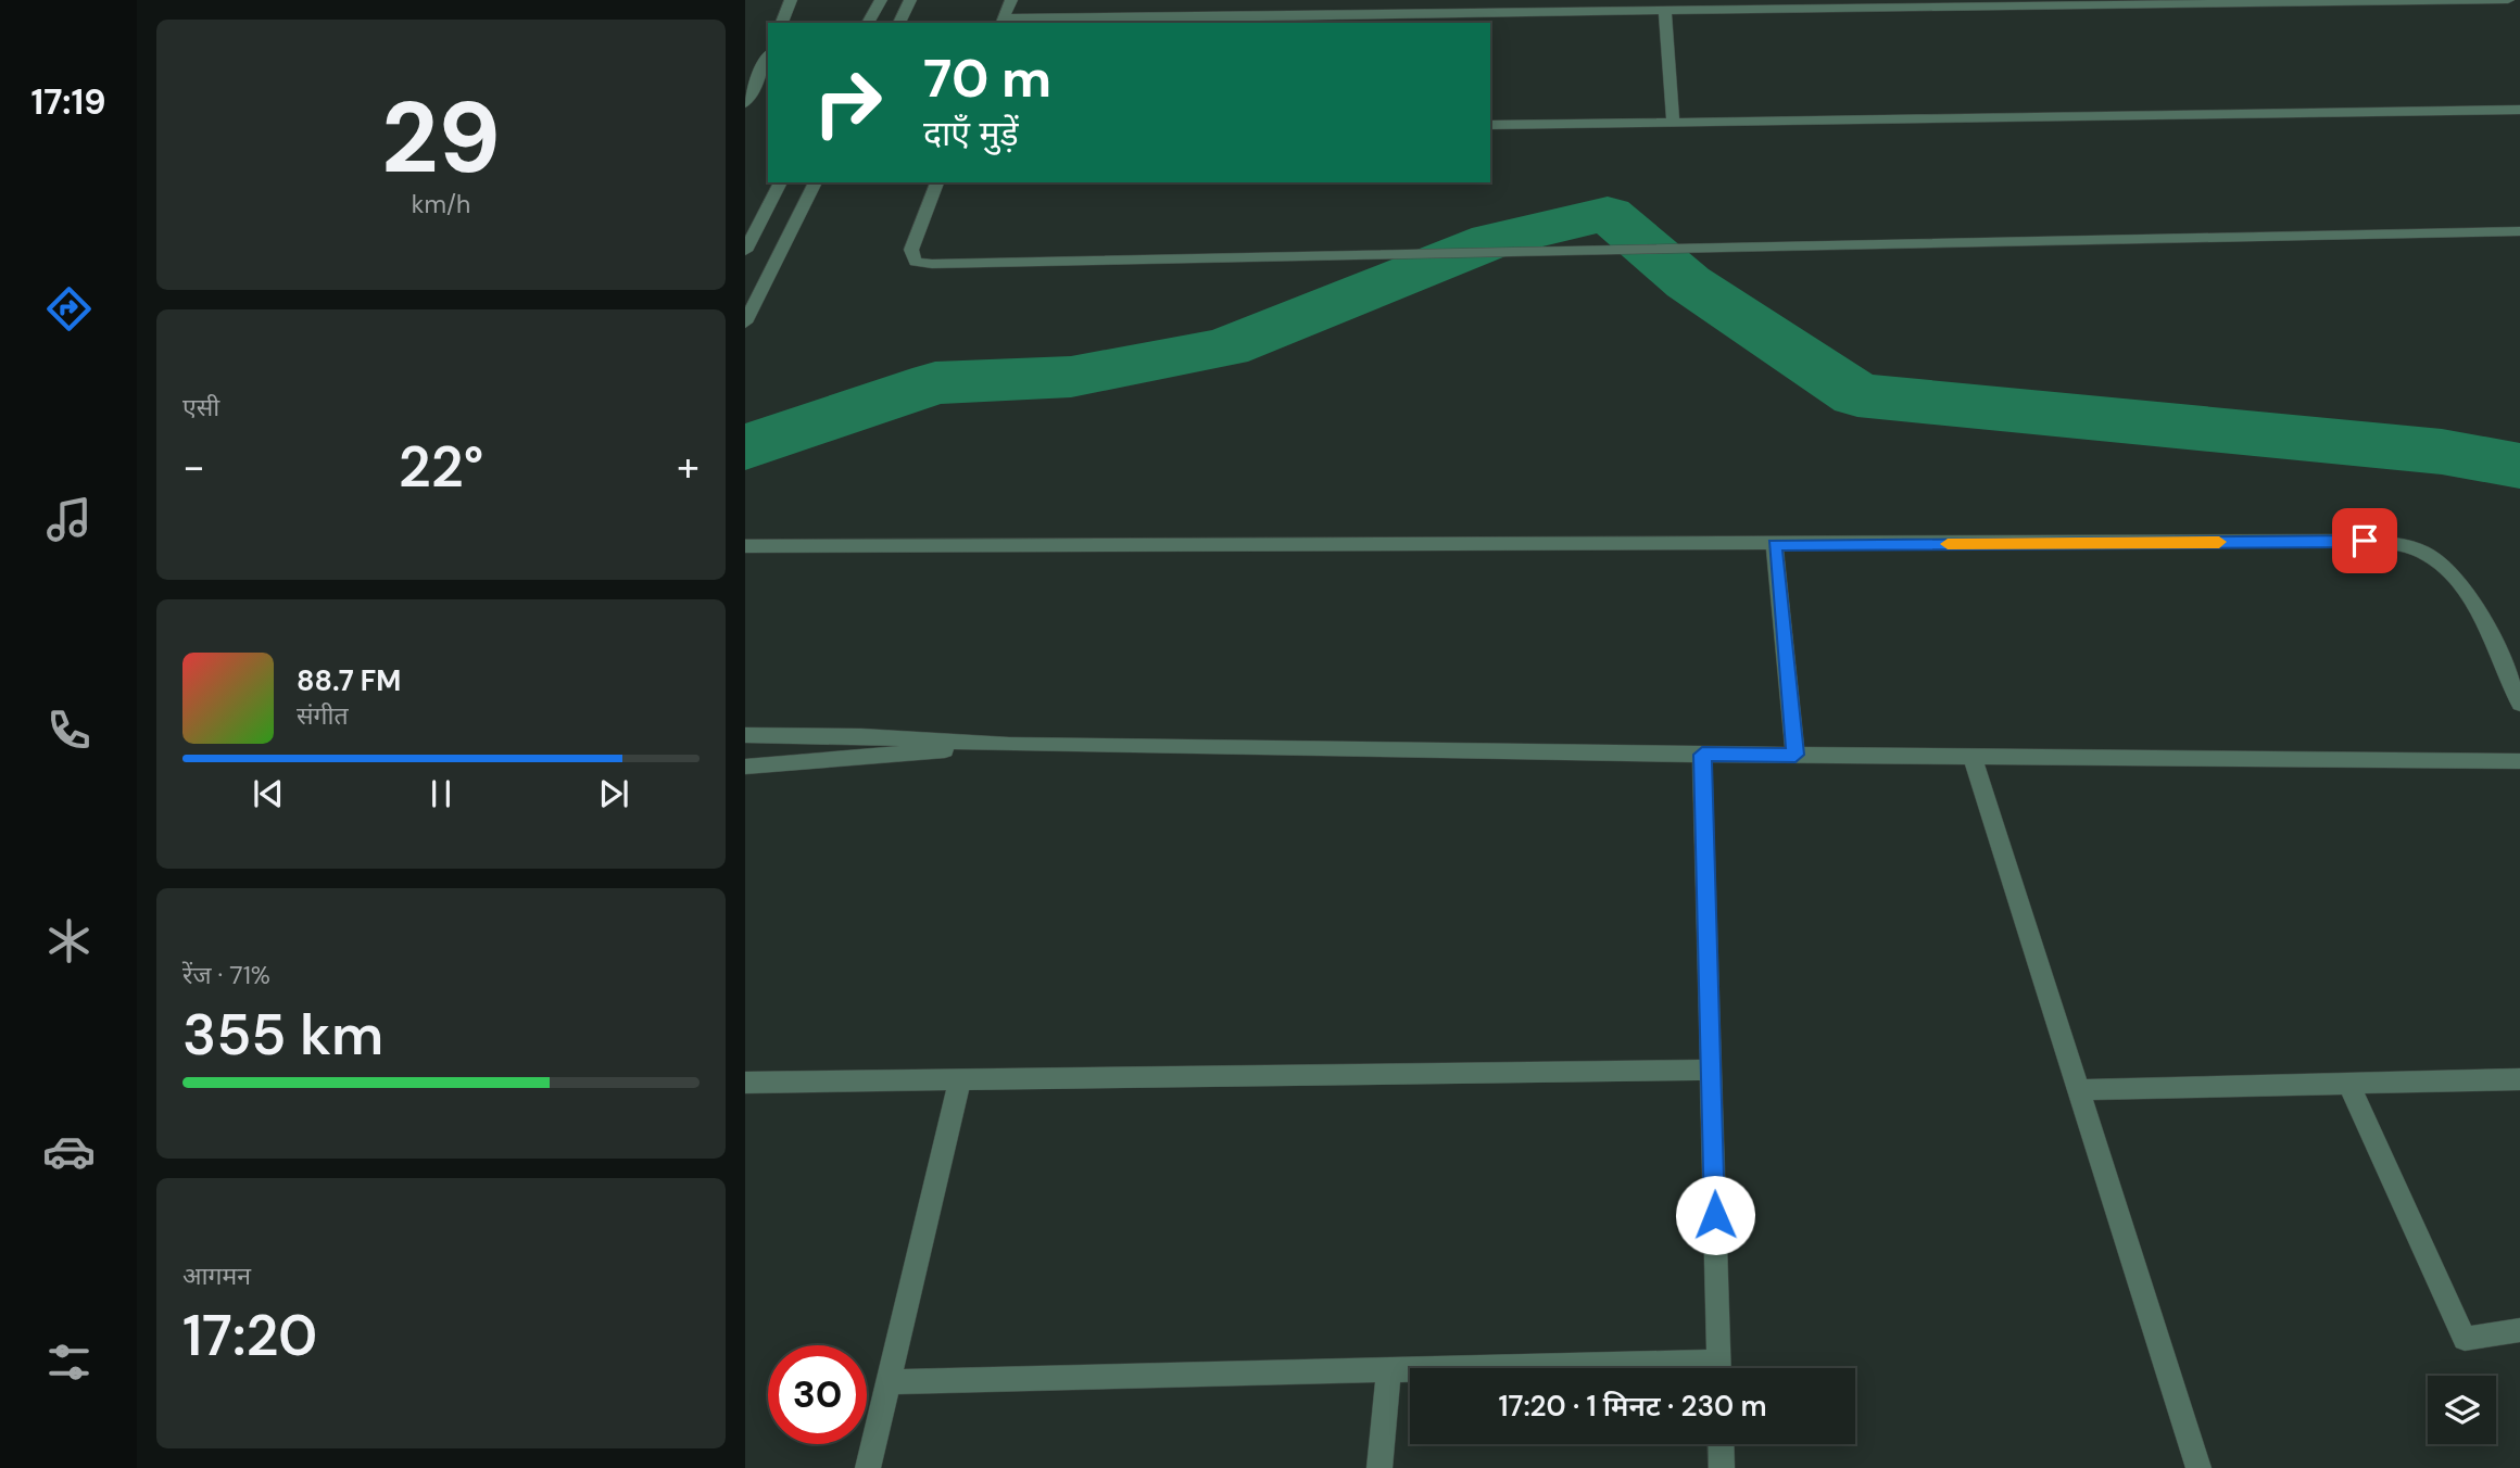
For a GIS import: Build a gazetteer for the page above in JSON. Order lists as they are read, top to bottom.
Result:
{
  "page": {
    "tabs": "17:19",
    "tile": [
      ["29", "km/h"],
      "एसी",
      ["रेंज · 71%", "355 km"],
      ["आगमन", "17:20"]
    ],
    "turn": ["70 m", "दाएँ मुड़ें"],
    "heat": ["−", "22°", "+"],
    "song": ["88.7 FM", "संगीत"],
    "limit": "30",
    "trip": "17:20 · 1 मिनट · 230 m"
  }
}
